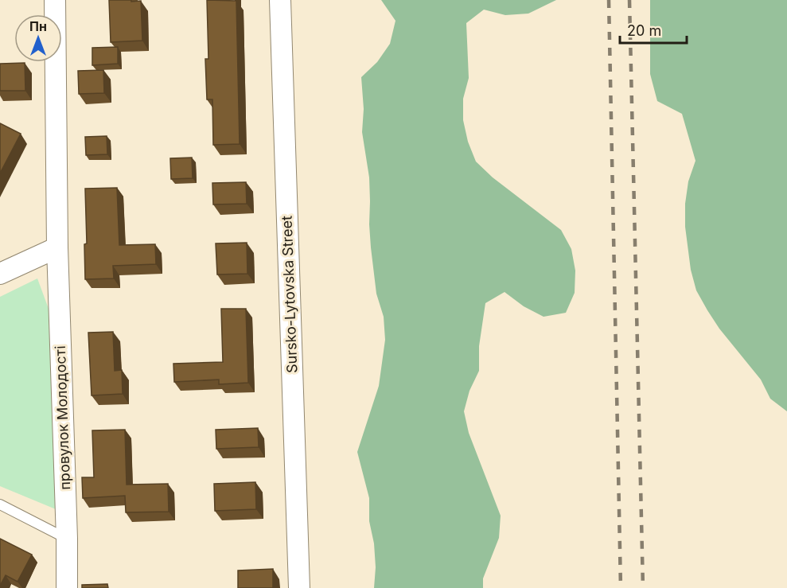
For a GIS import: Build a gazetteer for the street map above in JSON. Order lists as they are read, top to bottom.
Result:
{
  "streets": {
    "street": ["Sursko-Lytovska Street", "провулок Молодості"]
  },
  "scale_bar": "20 m",
  "north": "top"
}
